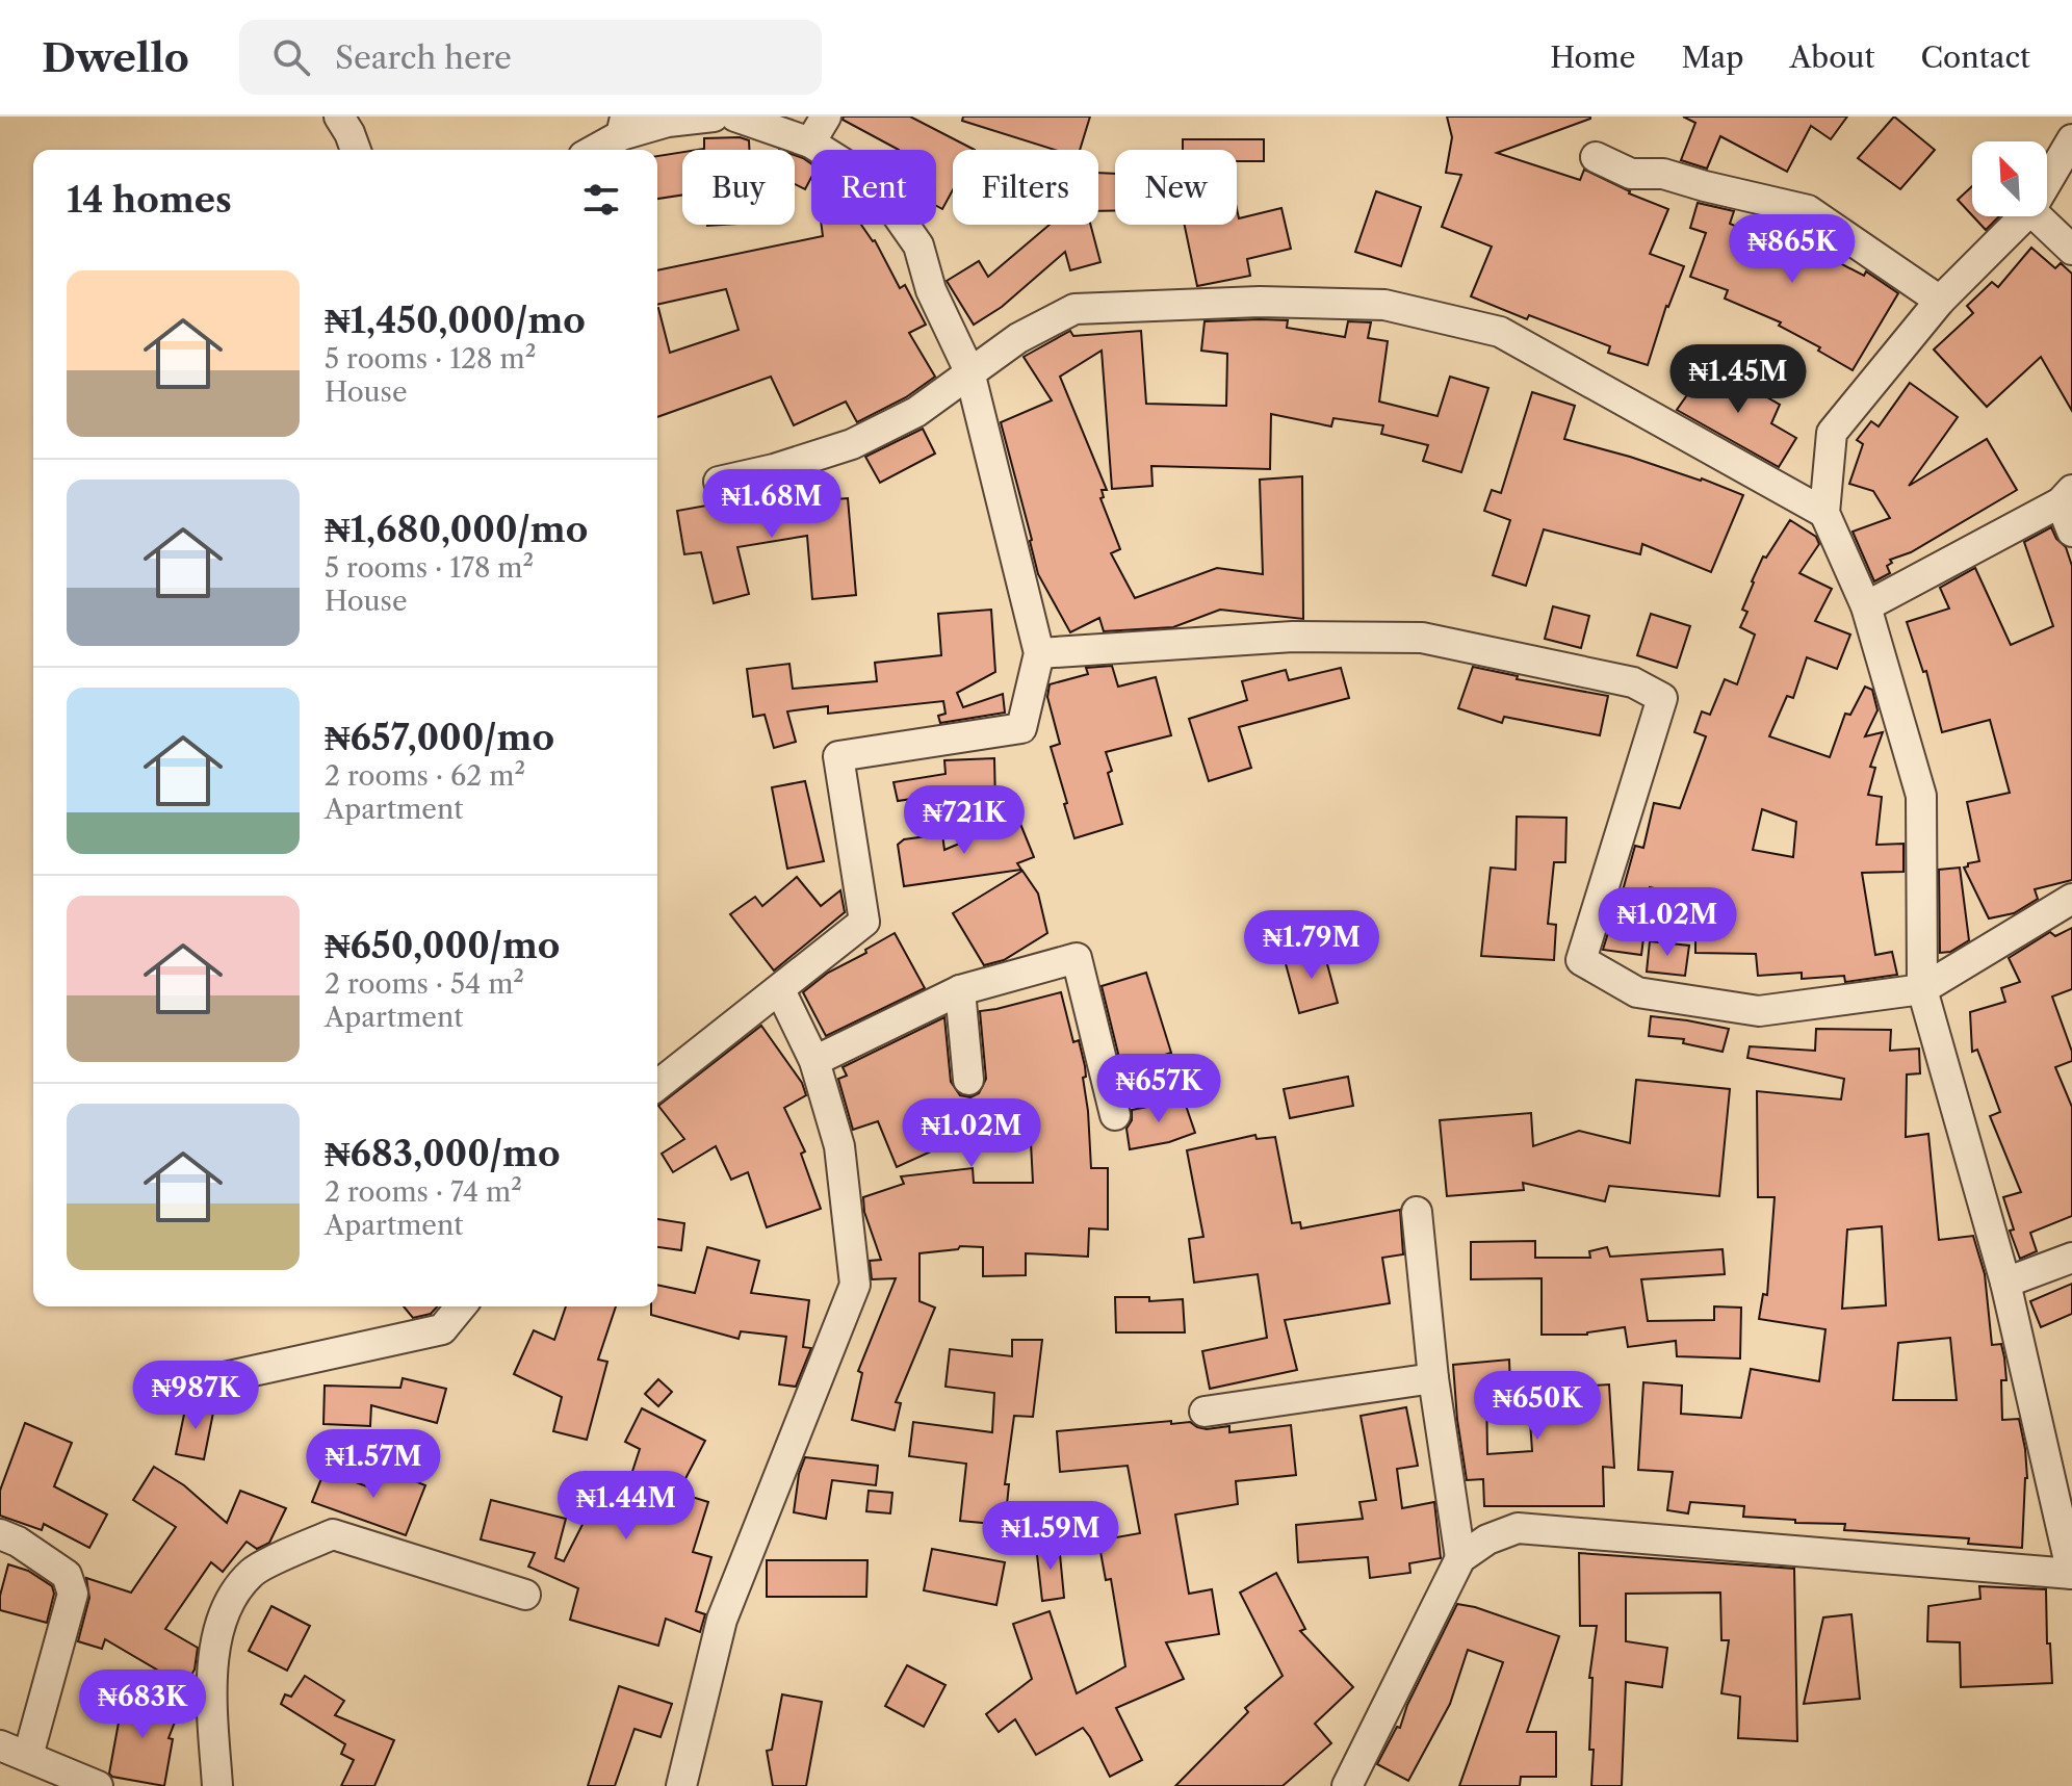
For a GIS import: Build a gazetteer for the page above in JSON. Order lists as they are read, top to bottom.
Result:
{
  "north": "top left",
  "page": {
    "header": "Dwello",
    "search": "Search here",
    "nav": [
      "Home",
      "Map",
      "About",
      "Contact"
    ],
    "chip": [
      "Buy",
      "Rent",
      "Filters",
      "New"
    ],
    "heading": "14 homes",
    "price": [
      "₦865K",
      "₦1.45M",
      "₦1.68M",
      "₦721K",
      "₦1.02M",
      "₦1.79M",
      "₦657K",
      "₦1.02M",
      "₦987K",
      "₦650K",
      "₦1.57M",
      "₦1.44M",
      "₦1.59M",
      "₦683K"
    ],
    "list": [
      {
        "name": "₦1,450,000/mo",
        "note": "5 rooms · 128 m² · House"
      },
      {
        "name": "₦1,680,000/mo",
        "note": "5 rooms · 178 m² · House"
      },
      {
        "name": "₦657,000/mo",
        "note": "2 rooms · 62 m² · Apartment"
      },
      {
        "name": "₦650,000/mo",
        "note": "2 rooms · 54 m² · Apartment"
      },
      {
        "name": "₦683,000/mo",
        "note": "2 rooms · 74 m² · Apartment"
      }
    ]
  }
}
